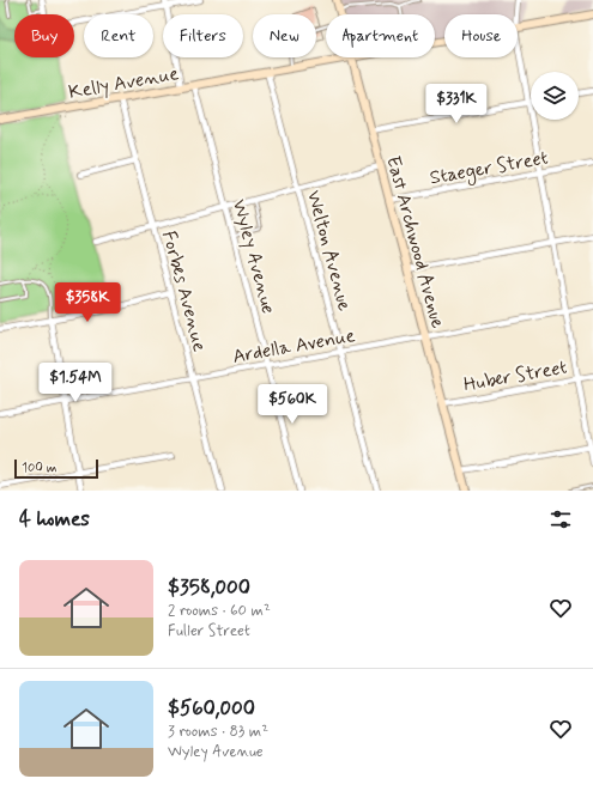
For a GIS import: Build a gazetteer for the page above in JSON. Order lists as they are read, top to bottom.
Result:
{
  "streets": {
    "main road": ["Kelly Avenue", "East Archwood Avenue"],
    "street": [
      "Staeger Street",
      "Welton Avenue",
      "Wyley Avenue",
      "Forbes Avenue",
      "Ardella Avenue",
      "Huber Street"
    ]
  },
  "crossings": [
    ["Kelly Avenue", "East Archwood Avenue"],
    ["Kelly Avenue", "Welton Avenue"],
    ["Kelly Avenue", "Wyley Avenue"],
    ["Kelly Avenue", "Forbes Avenue"],
    ["Staeger Street", "East Archwood Avenue"],
    ["East Archwood Avenue", "Ardella Avenue"],
    ["East Archwood Avenue", "Huber Street"],
    ["Welton Avenue", "Ardella Avenue"],
    ["Wyley Avenue", "Ardella Avenue"],
    ["Forbes Avenue", "Ardella Avenue"]
  ],
  "scale_bar": "100 m",
  "page": {
    "chip": [
      "Buy",
      "Rent",
      "Filters",
      "New",
      "Apartment",
      "House"
    ],
    "price": [
      "$331K",
      "$358K",
      "$1.54M",
      "$560K"
    ],
    "scale": "100 m",
    "heading": "4 homes",
    "list": [
      {
        "name": "$358,000",
        "note": "2 rooms · 60 m² · Fuller Street"
      },
      {
        "name": "$560,000",
        "note": "3 rooms · 83 m² · Wyley Avenue"
      }
    ]
  }
}
